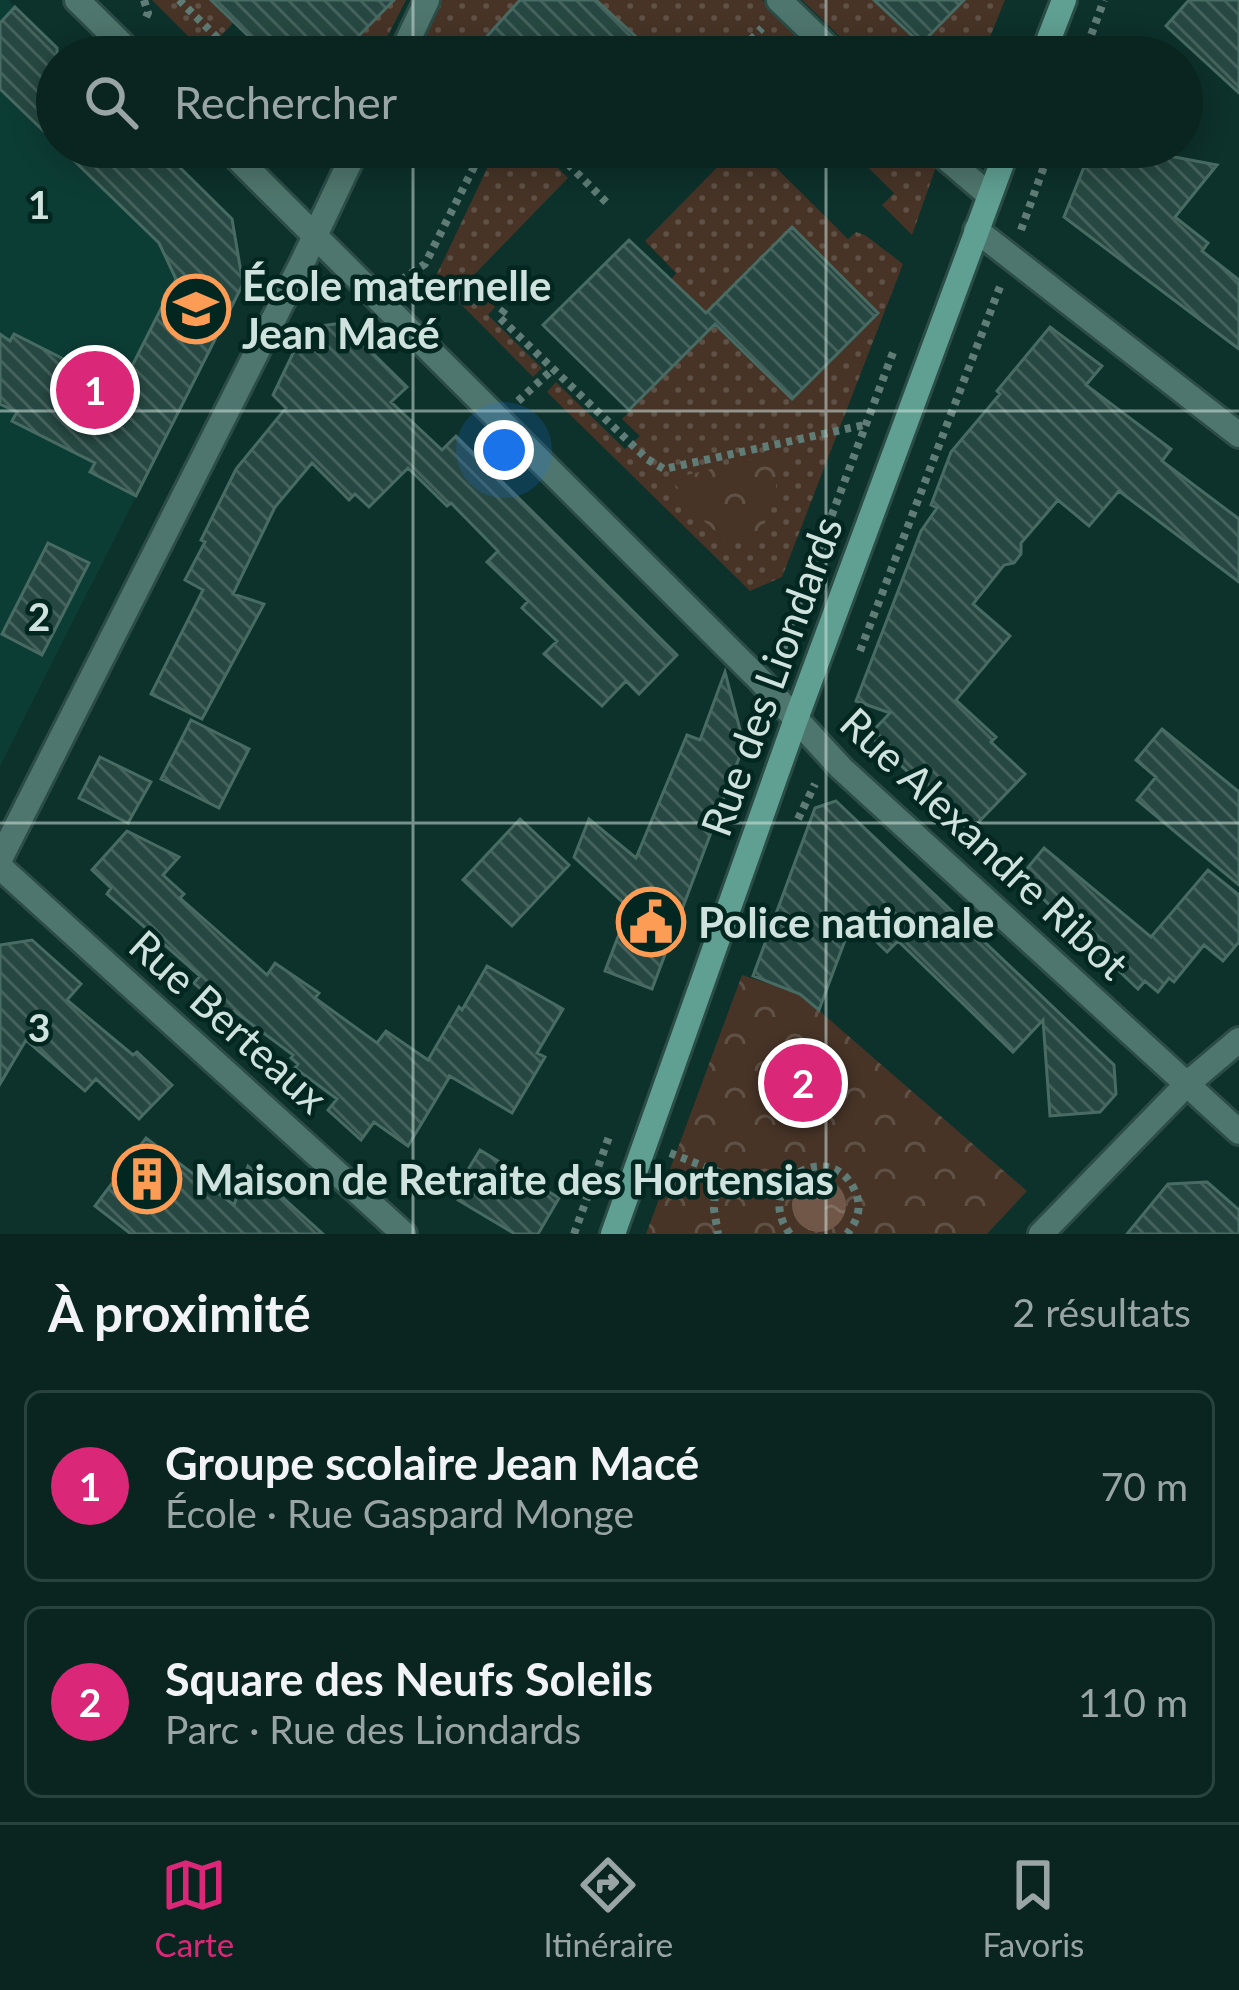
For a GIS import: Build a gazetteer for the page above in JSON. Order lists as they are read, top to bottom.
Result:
{
  "streets": {
    "street": ["Rue des Liondards", "Rue Alexandre Ribot", "Rue Berteaux"]
  },
  "crossings": [
    ["Rue des Liondards", "Rue Alexandre Ribot"]
  ],
  "places": {
    "school or university": ["École maternelle Jean Macé"],
    "public building": ["Police nationale"],
    "building": ["Maison de Retraite des Hortensias"]
  },
  "page": {
    "search": "Rechercher",
    "pins": ["1", "2"],
    "heading": ["À proximité", "2 résultats"],
    "list": [
      {
        "mark": "1",
        "name": "Groupe scolaire Jean Macé",
        "note": "École · Rue Gaspard Monge",
        "value": "70 m"
      },
      {
        "mark": "2",
        "name": "Square des Neufs Soleils",
        "note": "Parc · Rue des Liondards",
        "value": "110 m"
      }
    ],
    "nav": ["Carte", "Itinéraire", "Favoris"]
  },
  "grid": {
    "rows": ["1", "2", "3"]
  }
}
